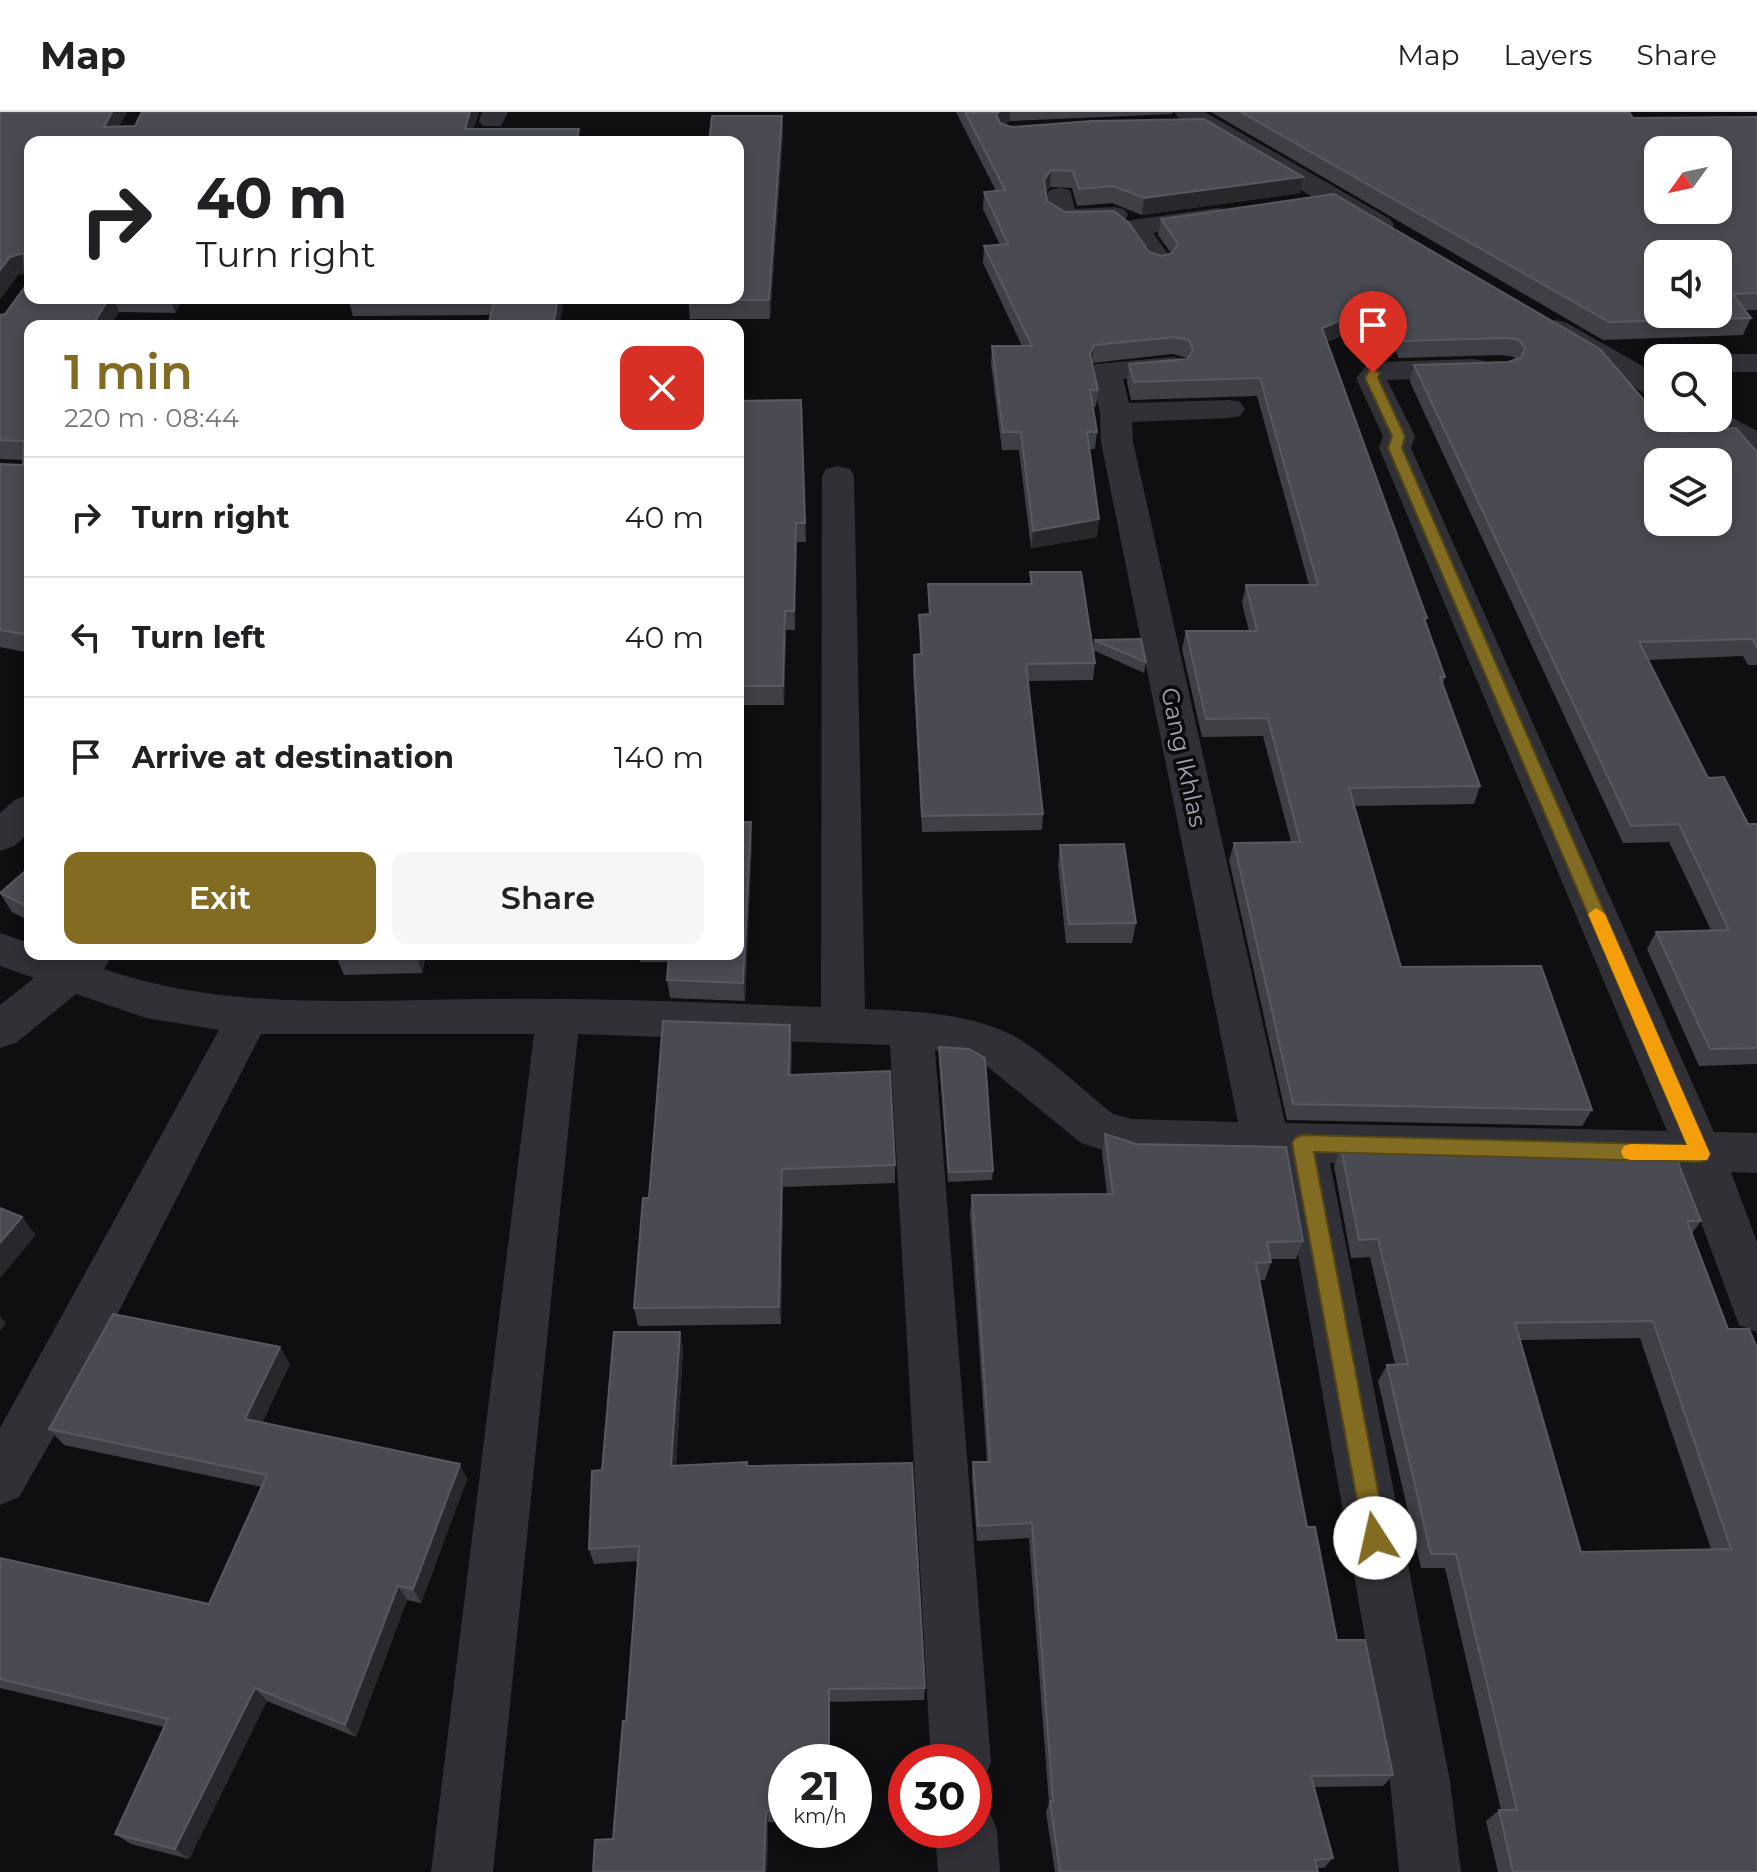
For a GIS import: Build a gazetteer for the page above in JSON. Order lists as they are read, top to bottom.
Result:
{
  "streets": {
    "street": ["Gang Ikhlas"]
  },
  "north": "bottom left",
  "page": {
    "header": "Map",
    "nav": ["Map", "Layers", "Share"],
    "turn": ["40 m", "Turn right"],
    "heading": ["1 min", "220 m · 08:44"],
    "list": [
      {
        "name": "Turn right",
        "value": "40 m"
      },
      {
        "name": "Turn left",
        "value": "40 m"
      },
      {
        "name": "Arrive at destination",
        "value": "140 m"
      }
    ],
    "buttons": ["Exit", "Share"],
    "speed": "21 km/h",
    "limit": "30"
  }
}
